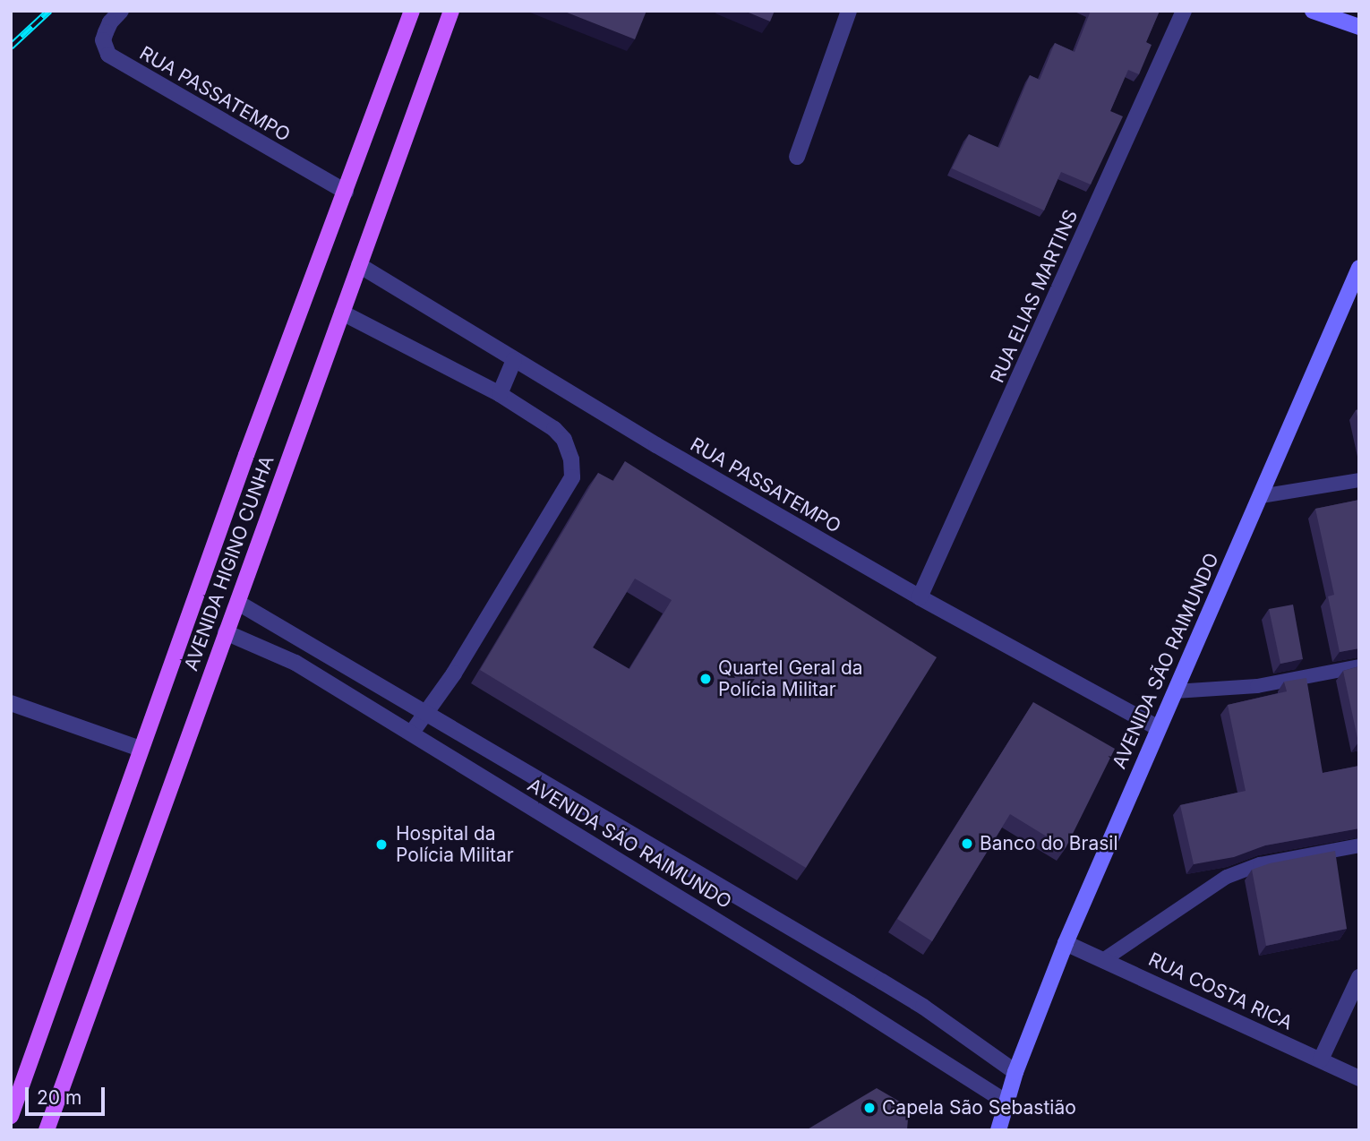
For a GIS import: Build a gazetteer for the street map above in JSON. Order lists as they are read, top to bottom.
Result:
{
  "streets": {
    "main road": ["AVENIDA HIGINO CUNHA"],
    "street": [
      "RUA PASSATEMPO",
      "RUA ELIAS MARTINS",
      "AVENIDA SÃO RAIMUNDO",
      "RUA COSTA RICA"
    ]
  },
  "crossings": [
    ["RUA PASSATEMPO", "RUA ELIAS MARTINS"],
    ["RUA PASSATEMPO", "AVENIDA HIGINO CUNHA"],
    ["RUA PASSATEMPO", "AVENIDA SÃO RAIMUNDO"],
    ["AVENIDA HIGINO CUNHA", "AVENIDA SÃO RAIMUNDO"],
    ["AVENIDA SÃO RAIMUNDO", "RUA COSTA RICA"]
  ],
  "places": [
    "Quartel Geral da Polícia Militar",
    "Banco do Brasil",
    "Hospital da Polícia Militar",
    "Capela São Sebastião"
  ],
  "scale_bar": "20 m"
}
